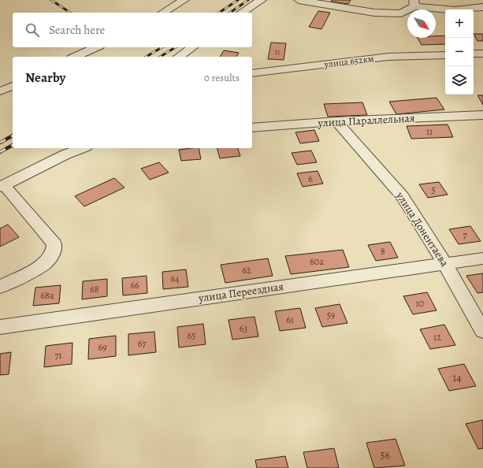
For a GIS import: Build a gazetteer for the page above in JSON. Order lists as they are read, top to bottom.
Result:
{
  "streets": {
    "street": [
      "улица 652км",
      "улица Параллельная",
      "улица Донентаева",
      "улица Переездная"
    ]
  },
  "crossings": [
    ["улица Параллельная", "улица Донентаева"],
    ["улица Донентаева", "улица Переездная"]
  ],
  "house_numbers": [
    "11",
    "11",
    "6",
    "5",
    "7",
    "8",
    "60а",
    "62",
    "64",
    "66",
    "68",
    "68а",
    "10",
    "59",
    "61",
    "63",
    "65",
    "12",
    "67",
    "69",
    "71",
    "14",
    "56"
  ],
  "north": "bottom right",
  "page": {
    "map_buttons": ["+", "−"],
    "search": "Search here",
    "heading": ["Nearby", "0 results"]
  }
}
